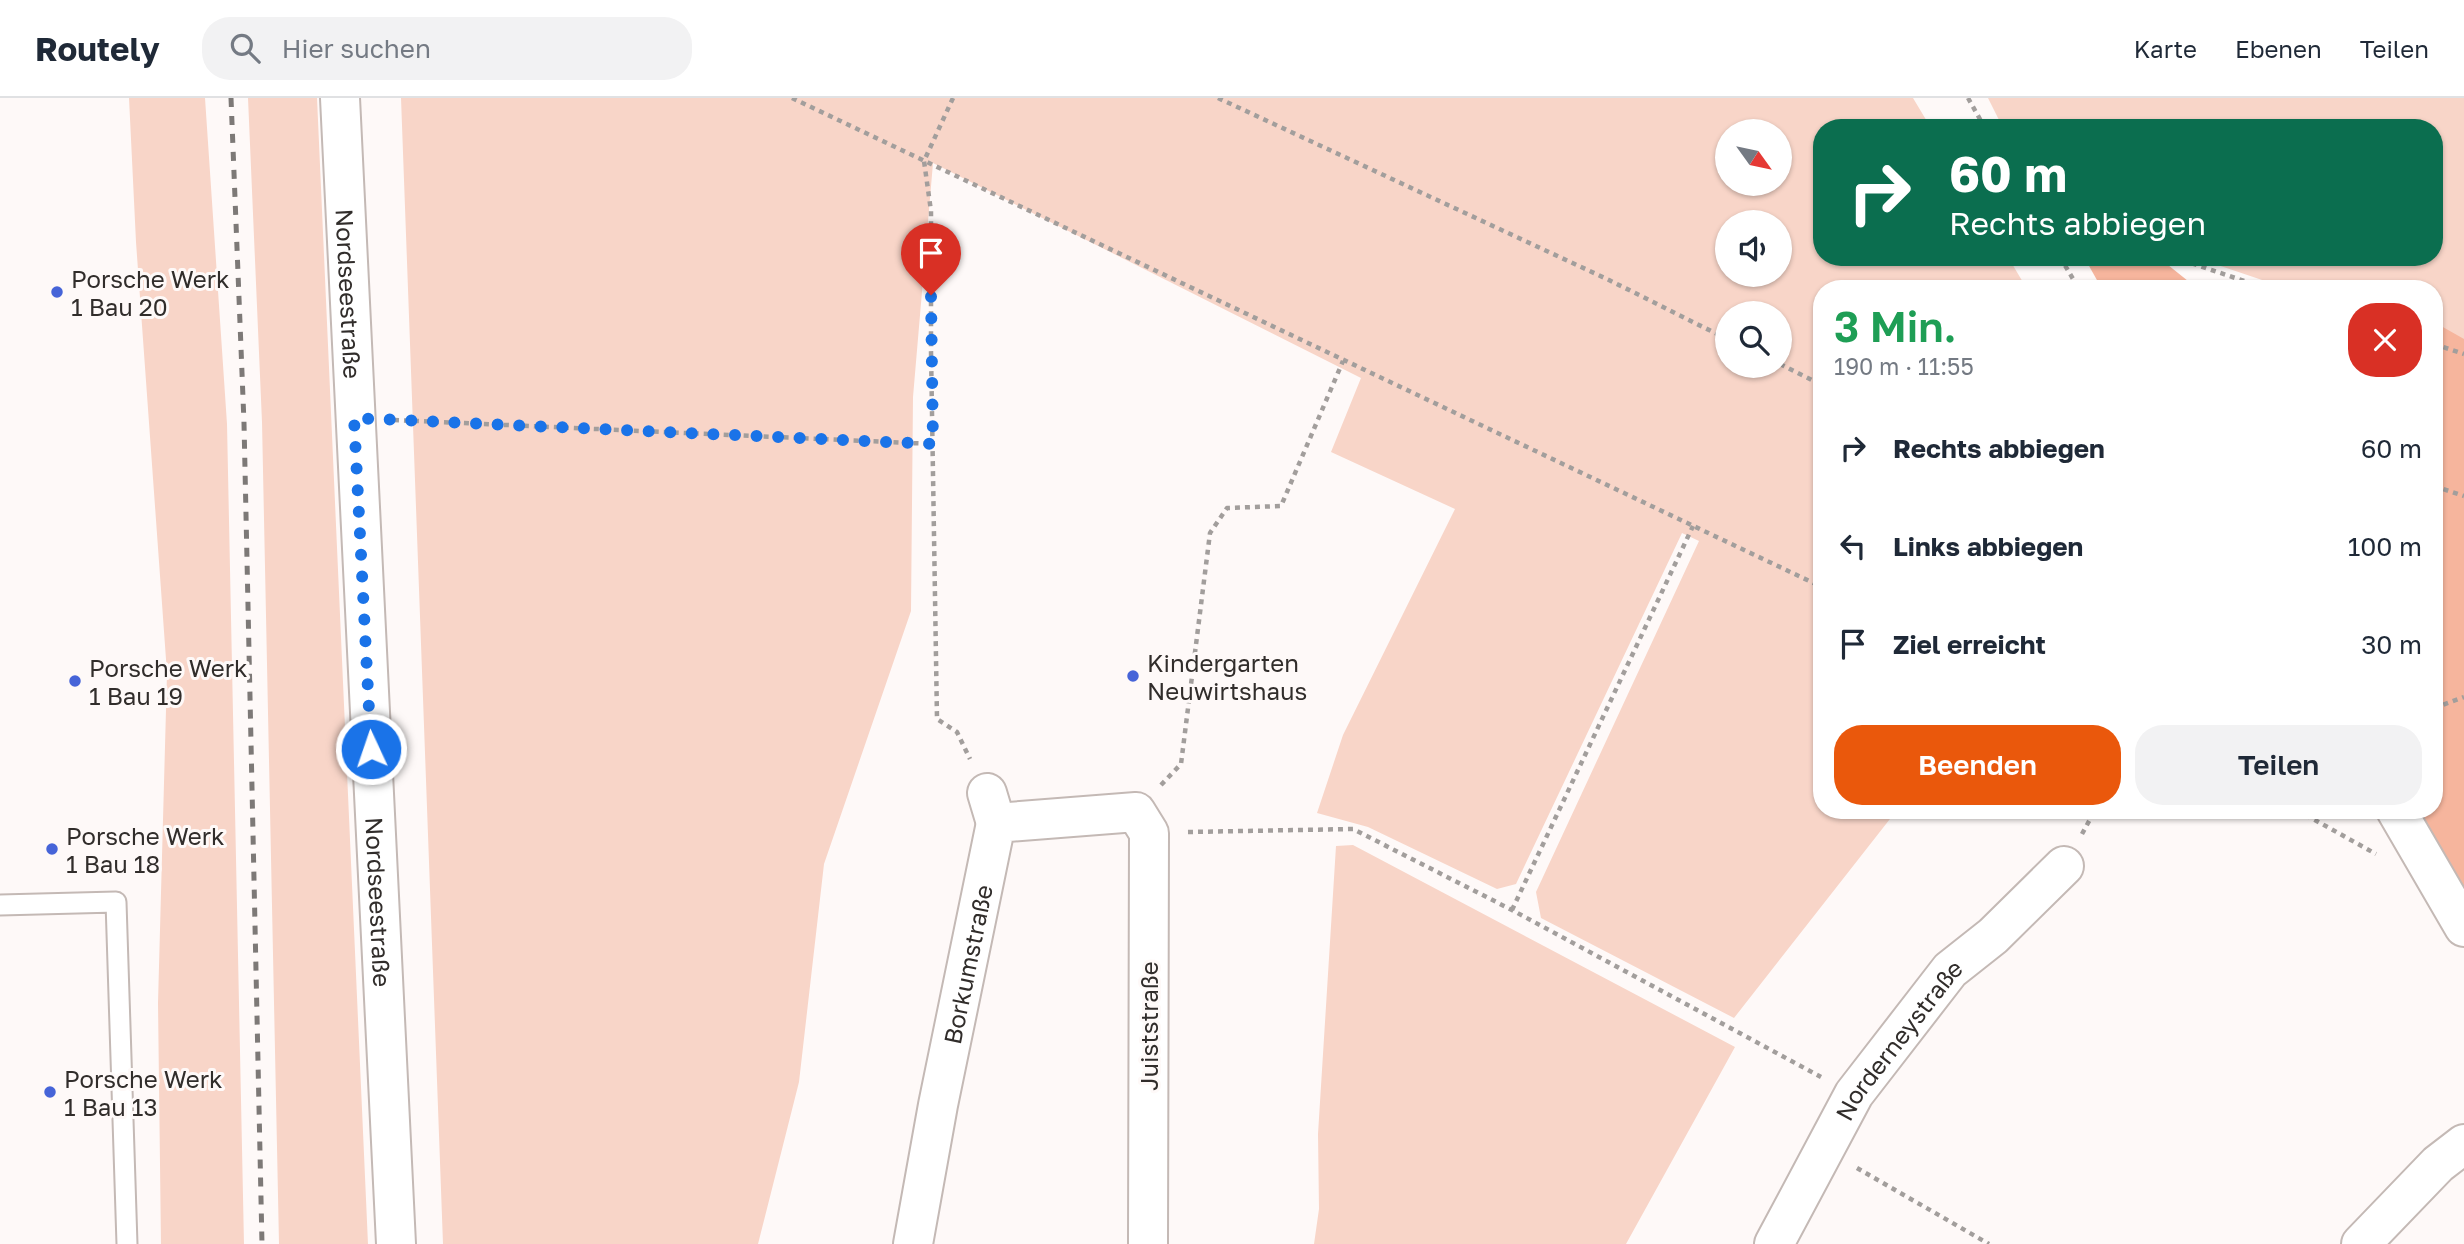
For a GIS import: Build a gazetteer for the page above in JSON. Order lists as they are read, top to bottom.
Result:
{
  "streets": {
    "street": [
      "Nordseestraße",
      "Borkumstraße",
      "Juiststraße",
      "Norderneystraße"
    ]
  },
  "places": [
    "Porsche Werk 1 Bau 20",
    "Kindergarten Neuwirtshaus",
    "Porsche Werk 1 Bau 19",
    "Porsche Werk 1 Bau 18",
    "Porsche Werk 1 Bau 13"
  ],
  "north": "bottom right",
  "page": {
    "header": "Routely",
    "search": "Hier suchen",
    "nav": ["Karte", "Ebenen", "Teilen"],
    "turn": ["60 m", "Rechts abbiegen"],
    "heading": ["3 Min.", "190 m · 11:55"],
    "list": [
      {
        "name": "Rechts abbiegen",
        "value": "60 m"
      },
      {
        "name": "Links abbiegen",
        "value": "100 m"
      },
      {
        "name": "Ziel erreicht",
        "value": "30 m"
      }
    ],
    "buttons": ["Beenden", "Teilen"]
  }
}
